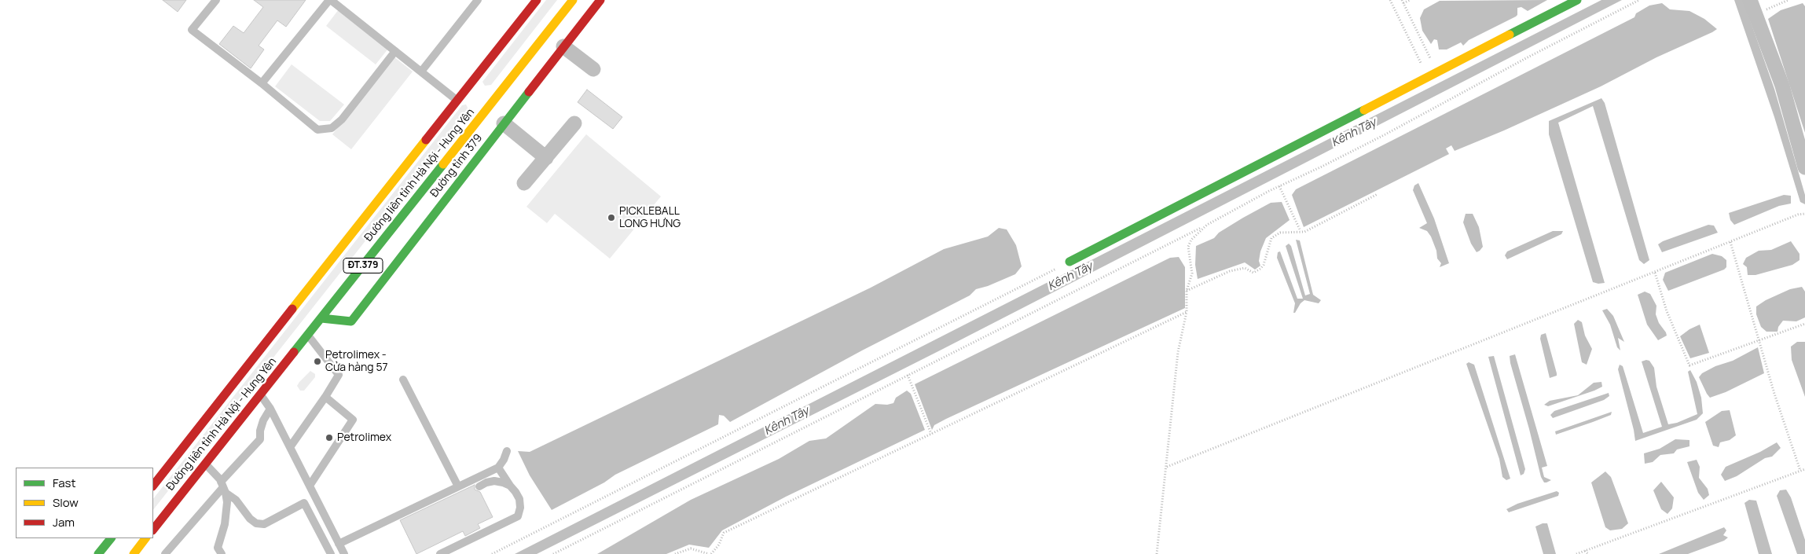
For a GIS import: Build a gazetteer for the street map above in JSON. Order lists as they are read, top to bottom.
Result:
{
  "streets": {
    "main road": ["Đường tỉnh 379", "Đường liên tỉnh Hà Nội - Hưng Yên", "ĐT.379"]
  },
  "crossings": [
    ["Đường tỉnh 379", "Đường liên tỉnh Hà Nội - Hưng Yên"]
  ],
  "water": ["Kênh Tây"],
  "places": ["PICKLEBALL LONG HƯNG", "Petrolimex - Cửa hàng 57", "Petrolimex"],
  "legend": ["Fast", "Slow", "Jam"]
}
